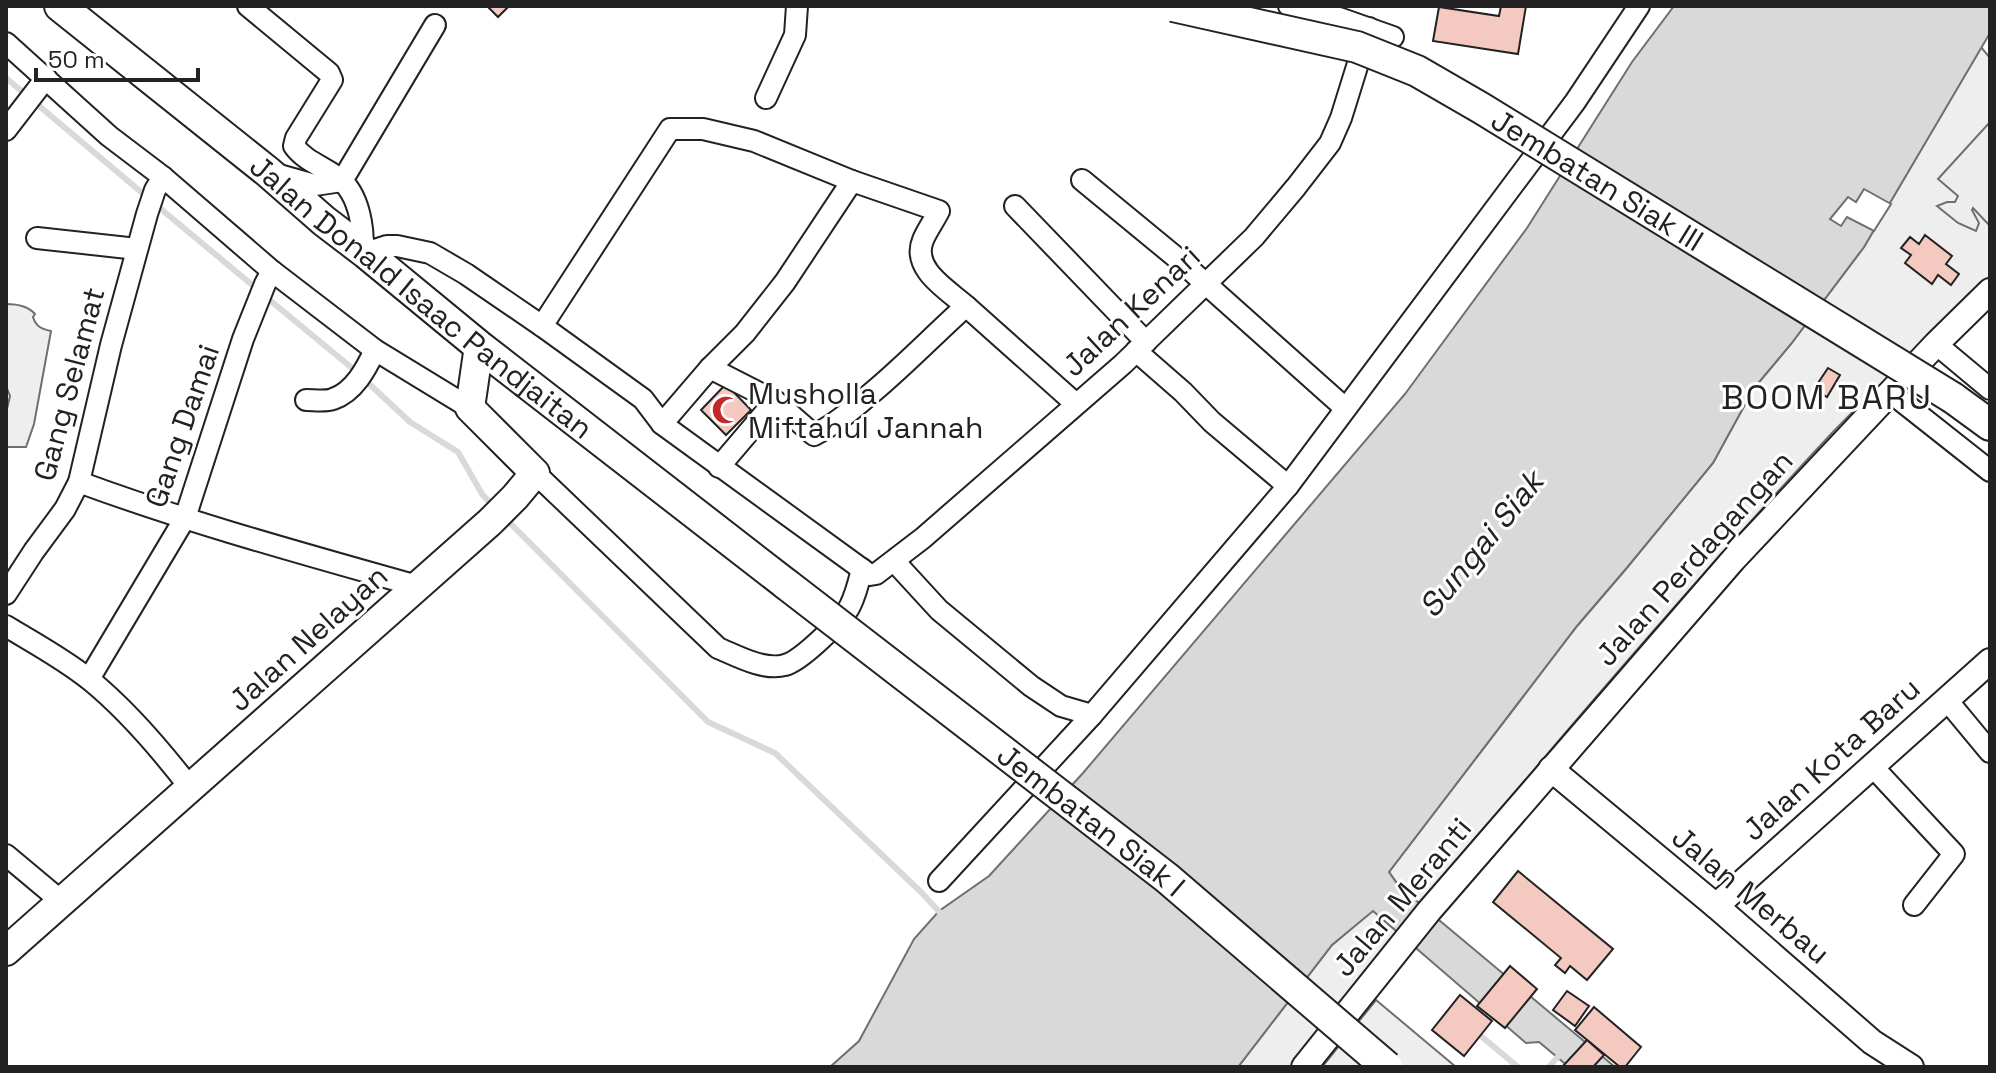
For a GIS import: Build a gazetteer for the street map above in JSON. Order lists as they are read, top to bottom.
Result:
{
  "streets": {
    "main road": [
      "Jembatan Siak III",
      "Jalan Donald Isaac Pandjaitan",
      "Jalan Nelayan",
      "Jembatan Siak I"
    ],
    "street": [
      "Jalan Kenari",
      "Gang Selamat",
      "Gang Damai",
      "Jalan Perdagangan",
      "Jalan Kota Baru",
      "Jalan Merbau",
      "Jalan Meranti"
    ]
  },
  "crossings": [
    ["Jalan Donald Isaac Pandjaitan", "Jembatan Siak I"],
    ["Jalan Perdagangan", "Jalan Merbau"],
    ["Jalan Perdagangan", "Jalan Meranti"],
    ["Jalan Kota Baru", "Jalan Merbau"],
    ["Jalan Merbau", "Jalan Meranti"]
  ],
  "districts": ["BOOM BARU"],
  "water": ["Sungai Siak"],
  "places": {
    "mosque": ["Musholla Miftahul Jannah"]
  },
  "scale_bar": "50 m"
}
